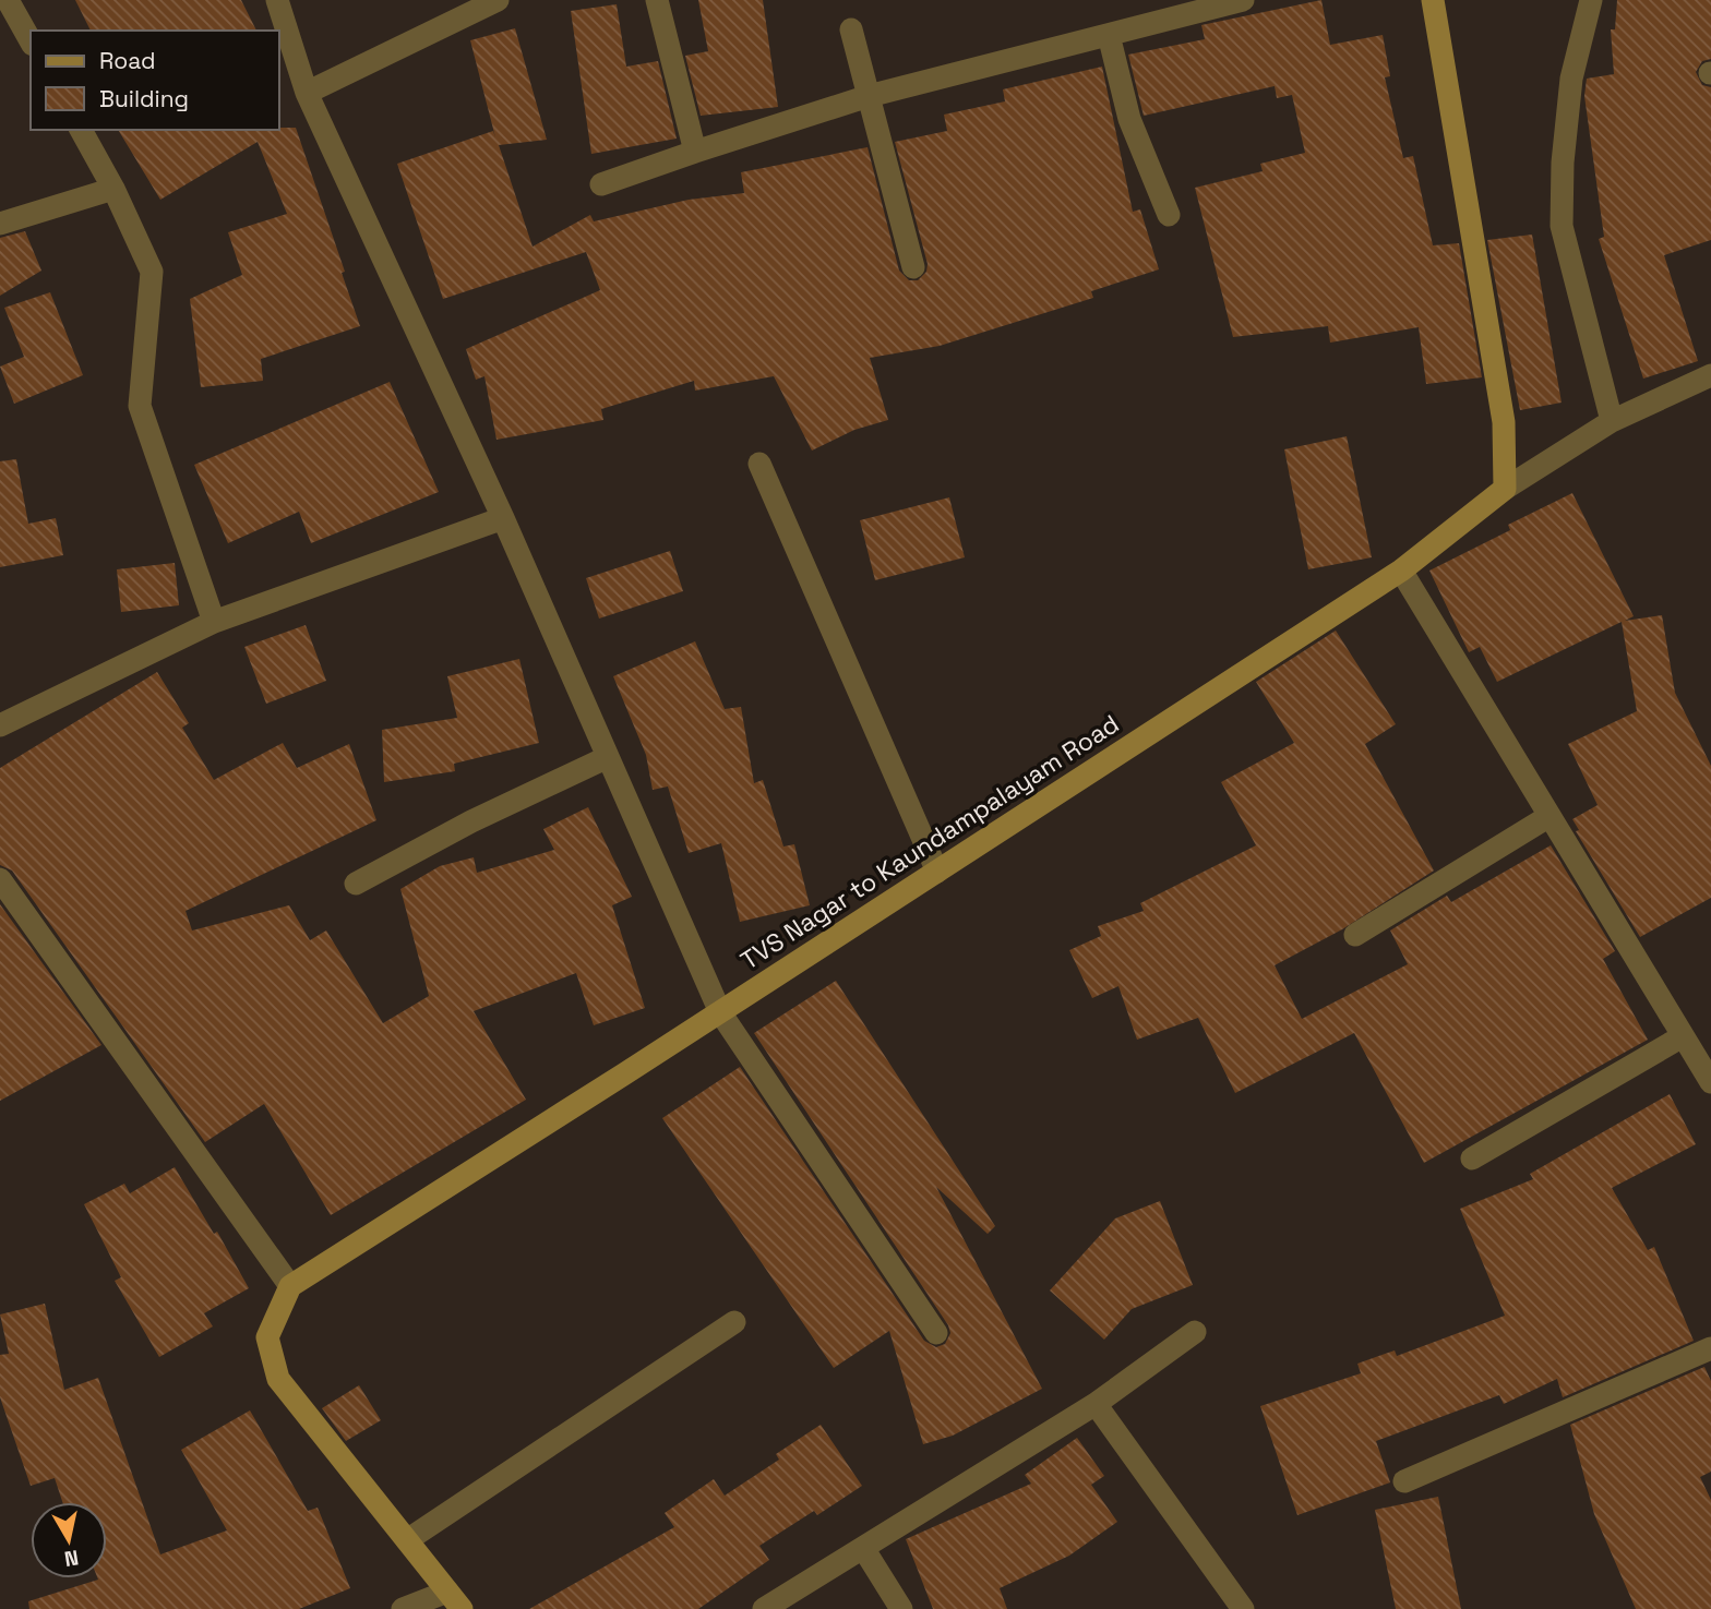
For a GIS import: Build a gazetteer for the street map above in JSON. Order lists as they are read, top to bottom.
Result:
{
  "streets": {
    "street": ["TVS Nagar to Kaundampalayam Road"]
  },
  "legend": ["Road", "Building"],
  "north": "bottom"
}
